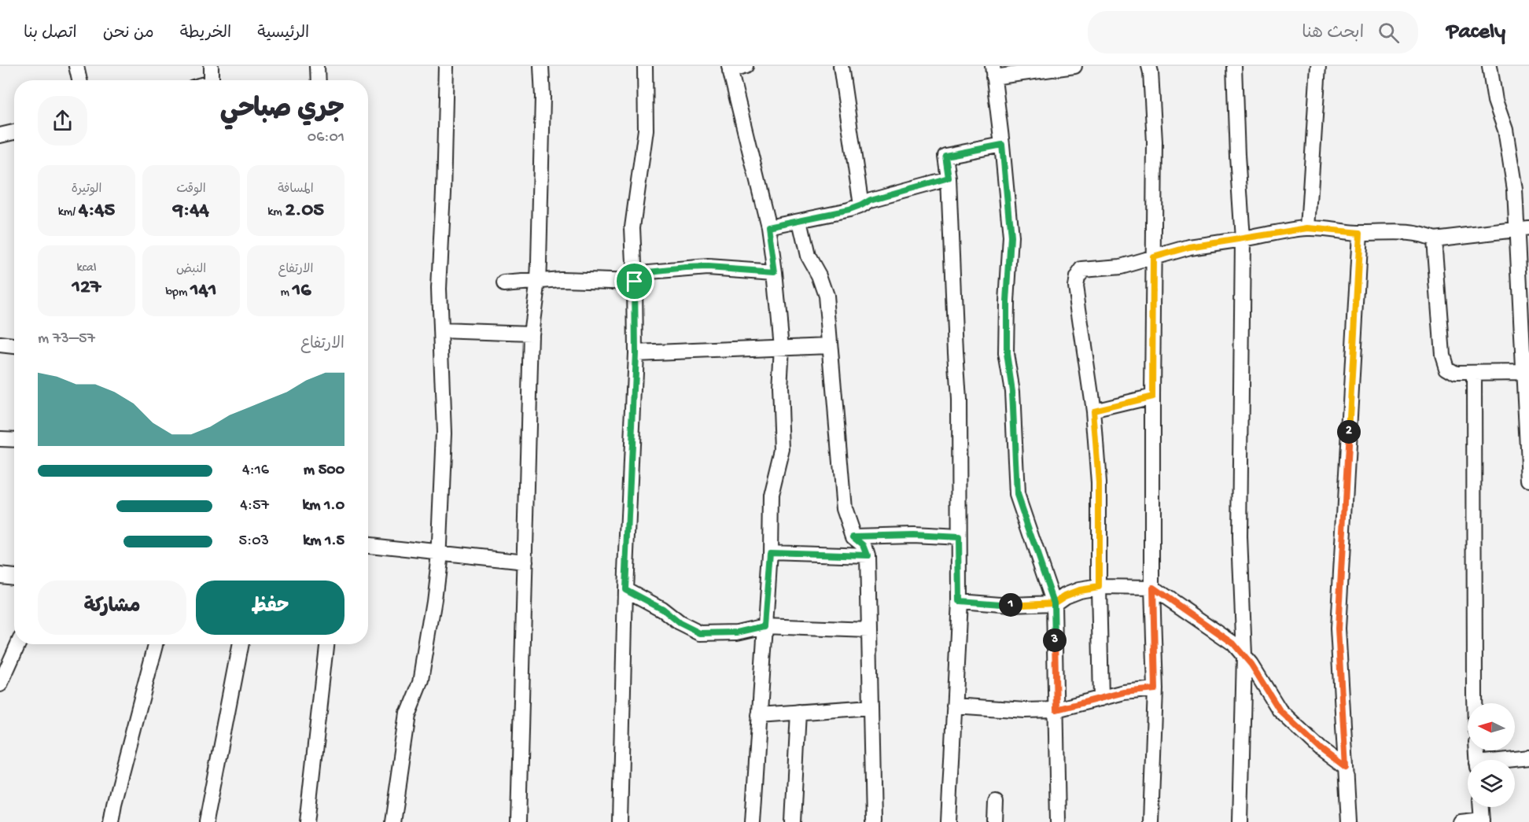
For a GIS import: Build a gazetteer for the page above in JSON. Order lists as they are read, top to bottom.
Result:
{
  "north": "left",
  "page": {
    "header": "Pacely",
    "search": "ابحث هنا",
    "nav": [
      "الرئيسية",
      "الخريطة",
      "من نحن",
      "اتصل بنا"
    ],
    "heading": ["جري صباحي", "06:01"],
    "stats": [
      ["المسافة", "2.05 km"],
      ["الوقت", "9:44"],
      ["الوتيرة", "4:45 /km"],
      ["الارتفاع", "16 m"],
      ["النبض", "141 bpm"],
      ["kcal", "127"]
    ],
    "chart": ["الارتفاع", "57–73 m"],
    "pins": ["2", "1", "3"],
    "list": [
      {
        "name": "500 m",
        "note": "4:16"
      },
      {
        "name": "1.0 km",
        "note": "4:57"
      },
      {
        "name": "1.5 km",
        "note": "5:03"
      }
    ],
    "buttons": ["حفظ", "مشاركة"]
  }
}
